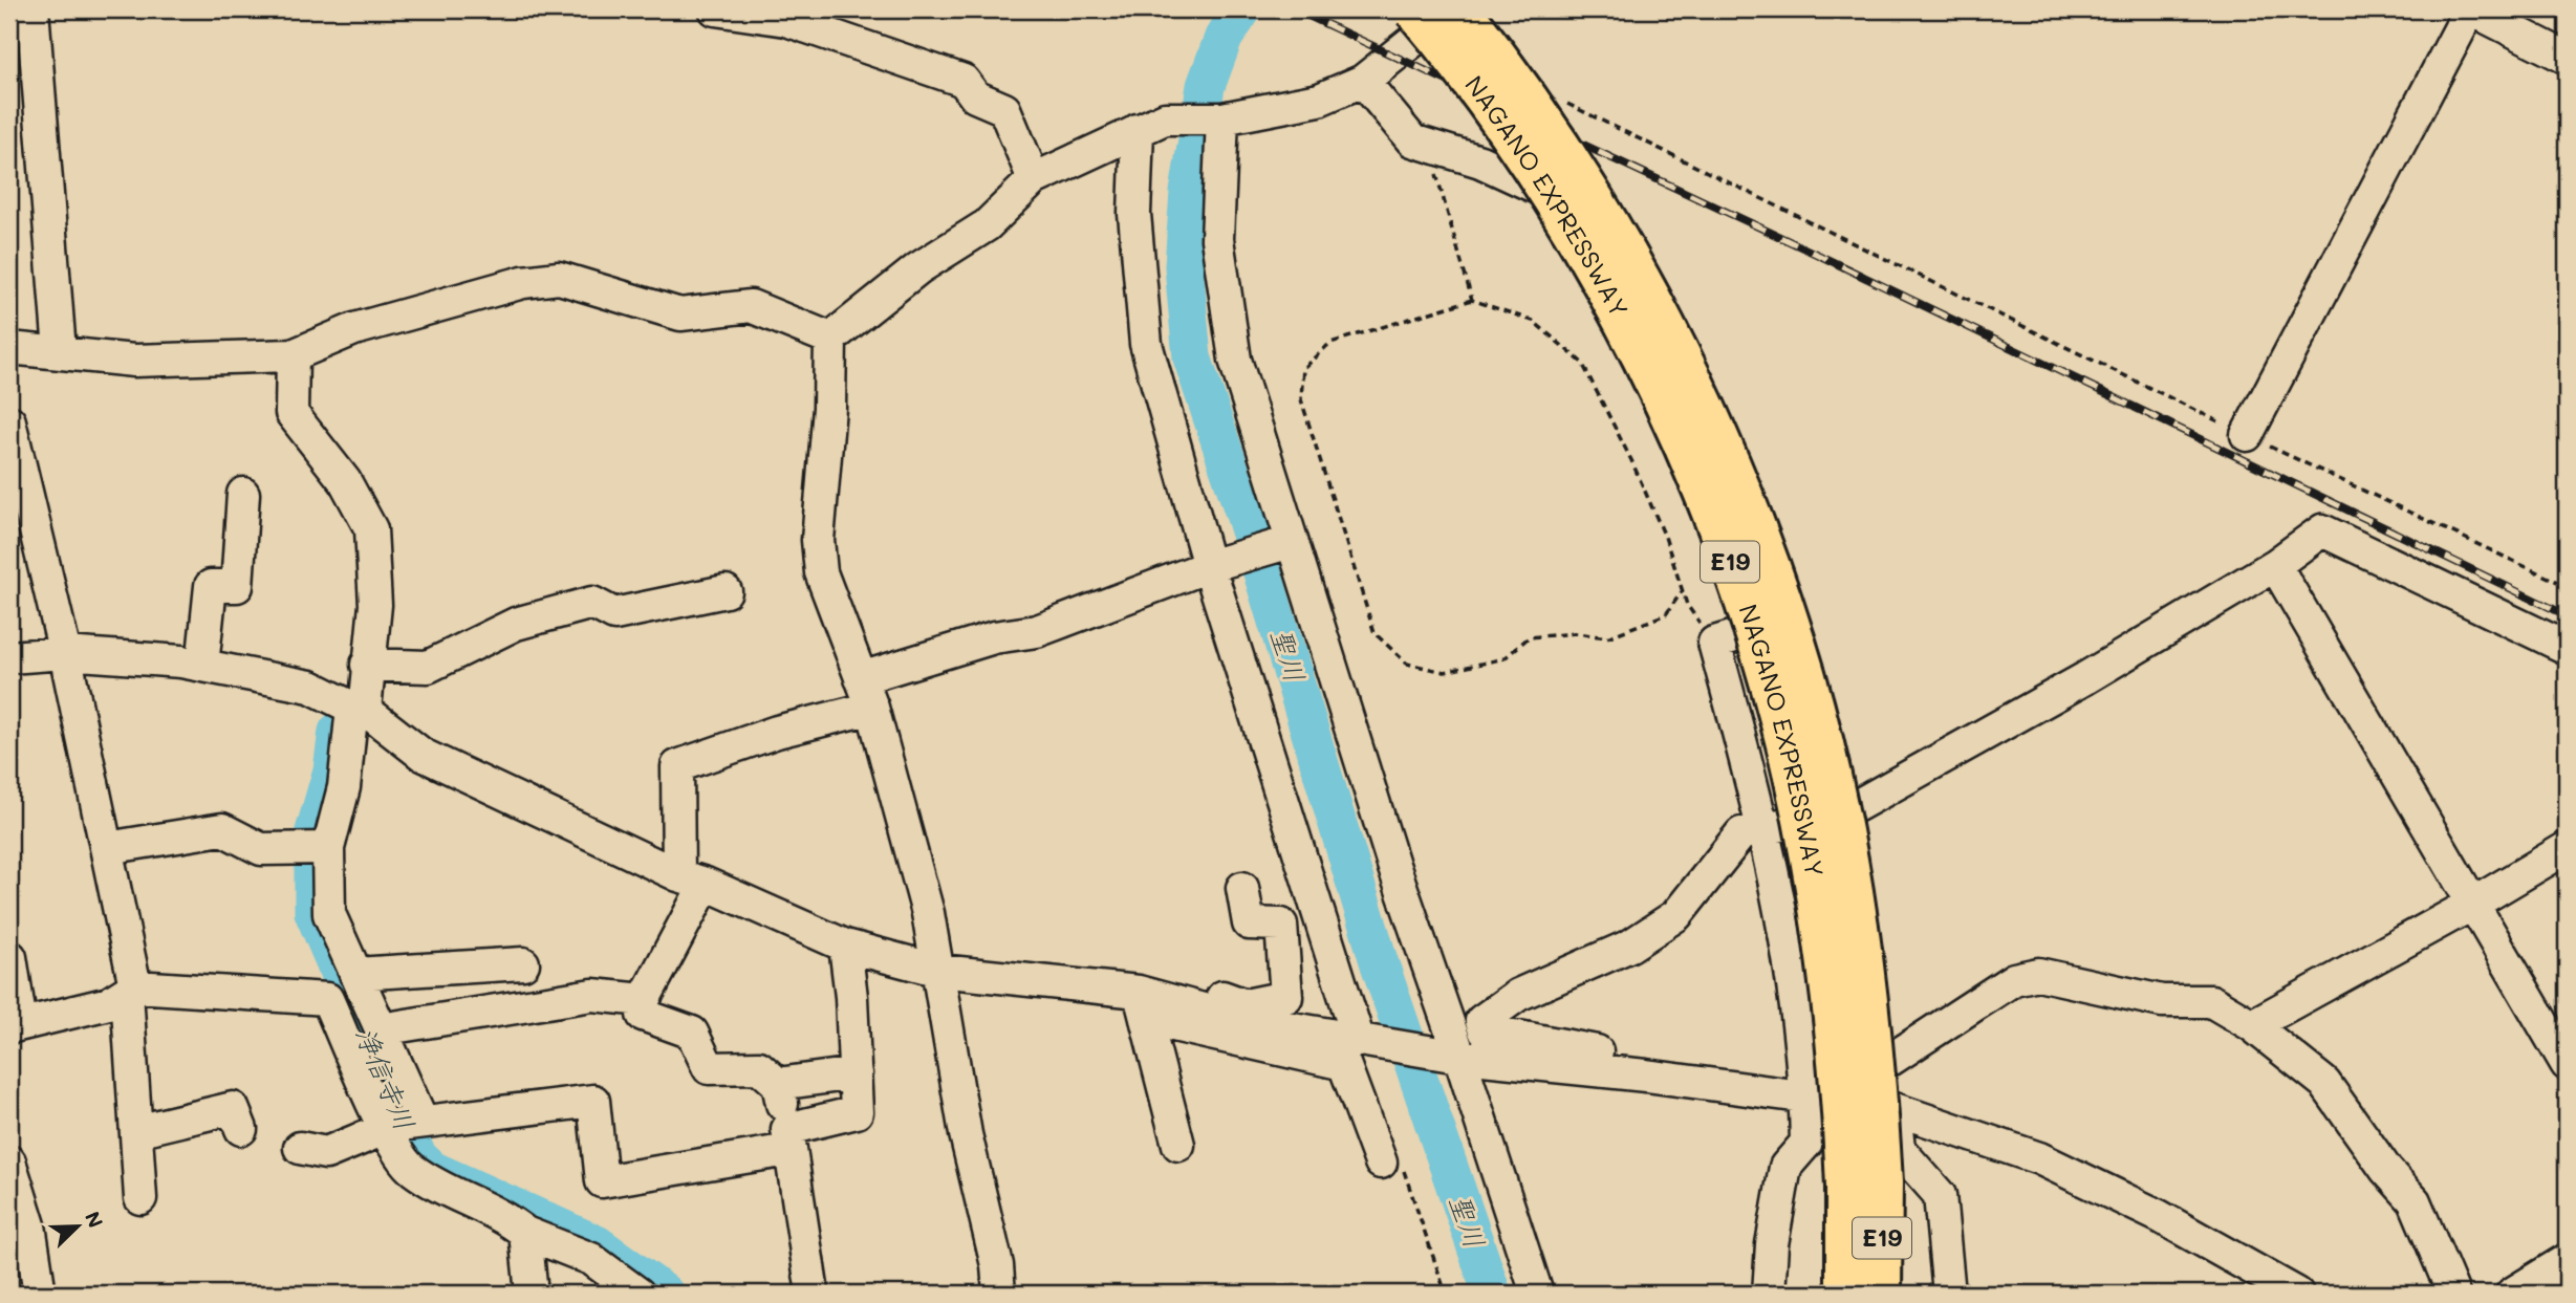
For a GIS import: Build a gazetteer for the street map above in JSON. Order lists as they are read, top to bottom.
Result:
{
  "streets": {
    "highway": ["NAGANO EXPRESSWAY", "E19"]
  },
  "water": ["聖川", "浄信寺川"],
  "north": "top right"
}
